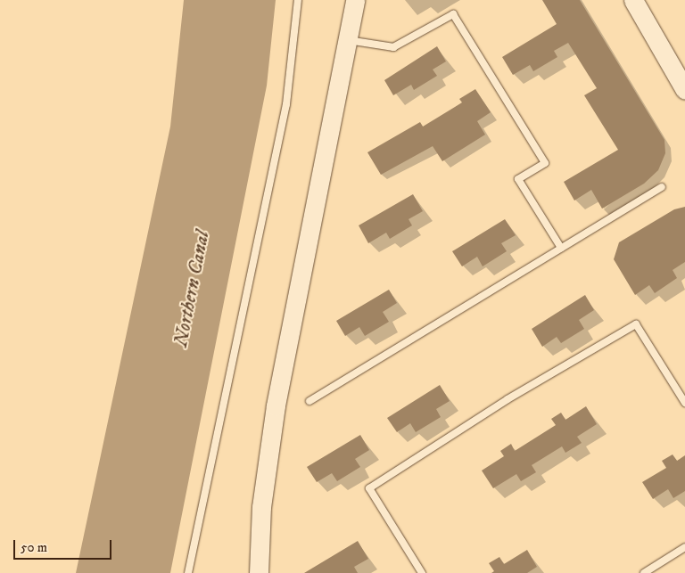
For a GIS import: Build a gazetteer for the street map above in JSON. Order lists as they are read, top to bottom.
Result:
{
  "water": ["Northern Canal"],
  "scale_bar": "50 m"
}
